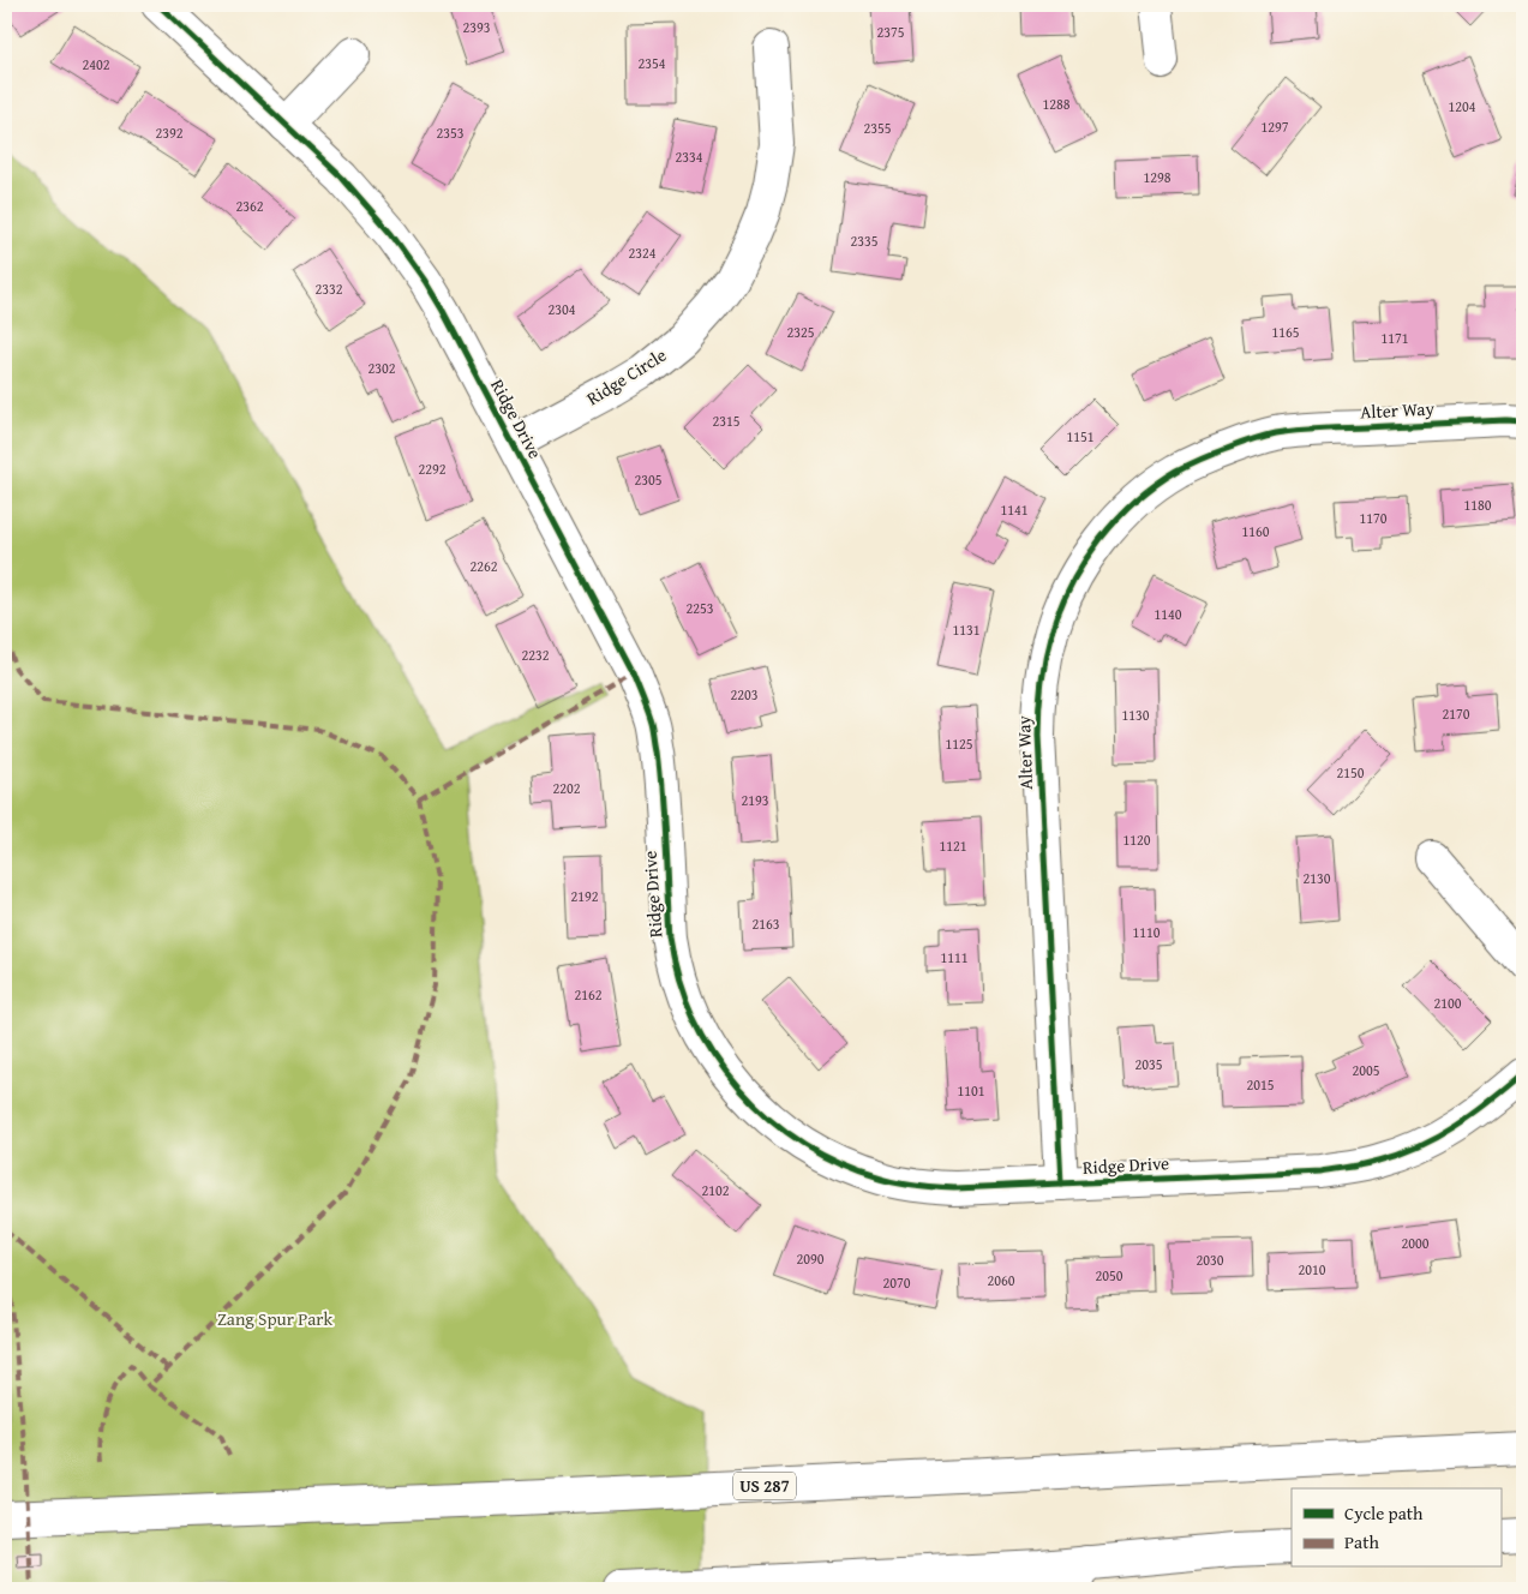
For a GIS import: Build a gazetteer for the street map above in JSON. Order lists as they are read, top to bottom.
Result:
{
  "streets": {
    "street": [
      "Ridge Circle",
      "Alter Way",
      "Ridge Drive",
      "US 287"
    ]
  },
  "crossings": [
    ["Ridge Circle", "Ridge Drive"],
    ["Alter Way", "Ridge Drive"]
  ],
  "parks": ["Zang Spur Park"],
  "house_numbers": [
    "2393",
    "2375",
    "2354",
    "2402",
    "1288",
    "1204",
    "1297",
    "2355",
    "2392",
    "2353",
    "2334",
    "1298",
    "2362",
    "2335",
    "2324",
    "2332",
    "2304",
    "2325",
    "1165",
    "1171",
    "2302",
    "2315",
    "1151",
    "2292",
    "2305",
    "1180",
    "1141",
    "1170",
    "1160",
    "2262",
    "2253",
    "1140",
    "1131",
    "2232",
    "2203",
    "2170",
    "1130",
    "1125",
    "2150",
    "2202",
    "2193",
    "1120",
    "1121",
    "2130",
    "2192",
    "2163",
    "1110",
    "1111",
    "2162",
    "2100",
    "2035",
    "2005",
    "2015",
    "1101",
    "2102",
    "2000",
    "2090",
    "2030",
    "2010",
    "2050",
    "2060",
    "2070"
  ],
  "legend": ["Cycle path", "Path"]
}
